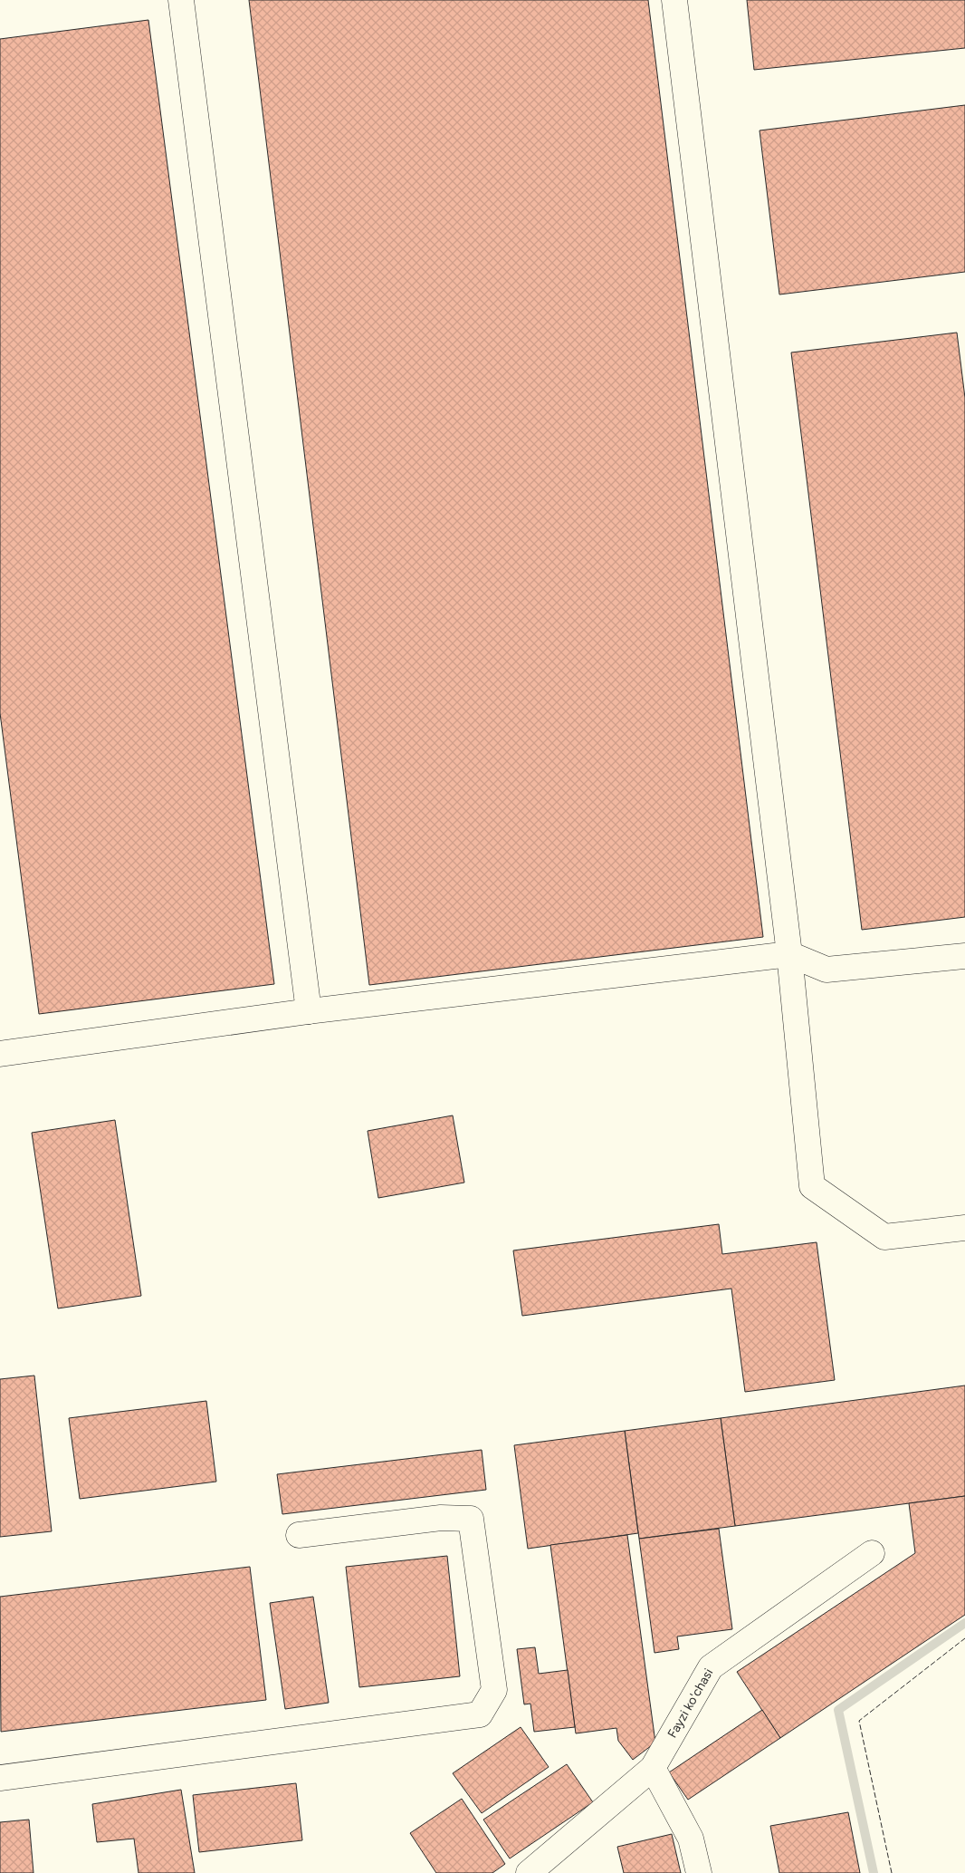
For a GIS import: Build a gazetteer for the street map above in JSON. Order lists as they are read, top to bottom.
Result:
{
  "streets": {
    "lane": ["Fayzi ko'chasi"]
  }
}
